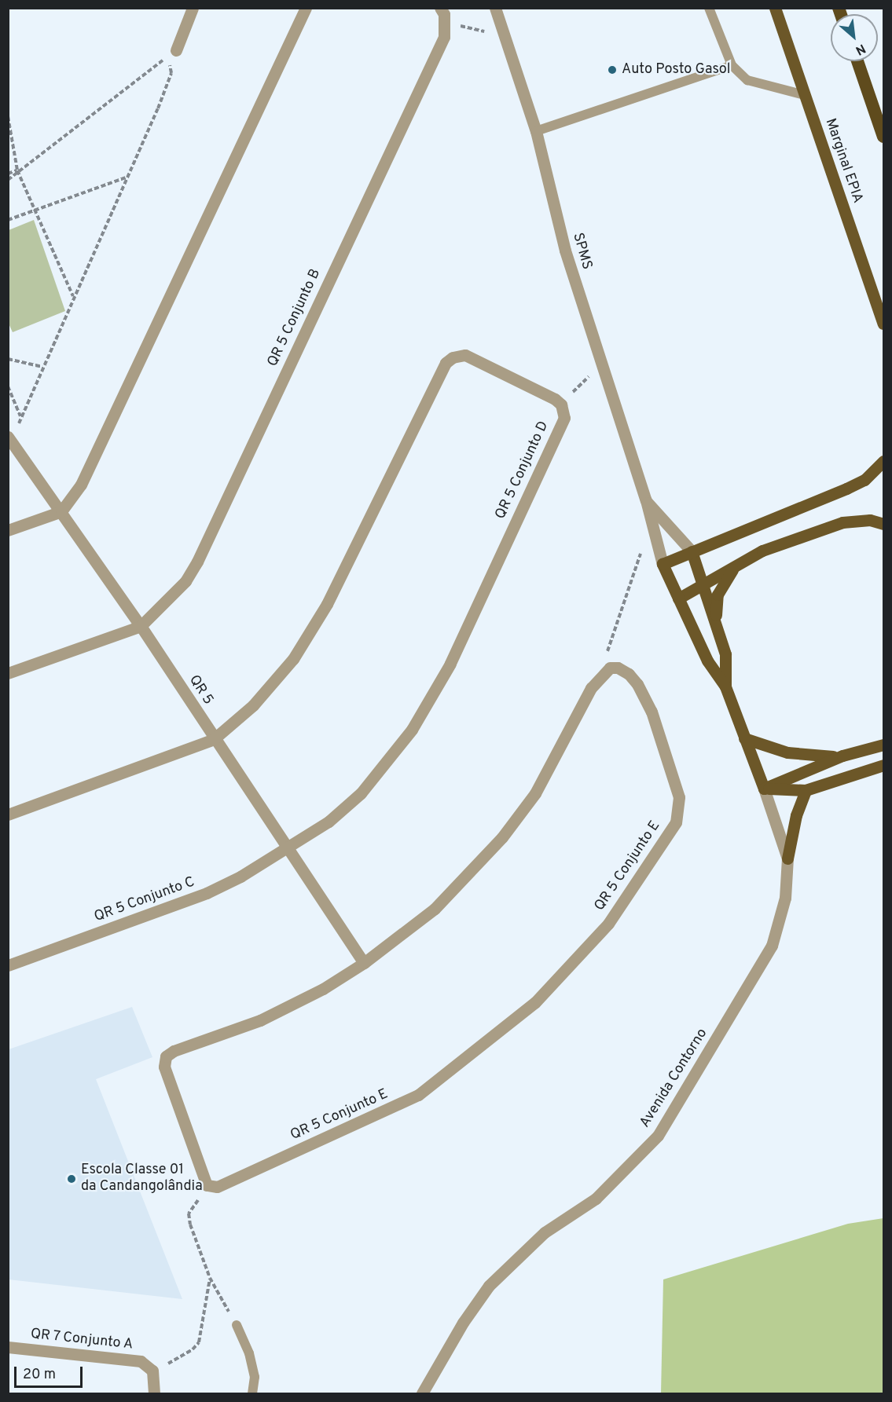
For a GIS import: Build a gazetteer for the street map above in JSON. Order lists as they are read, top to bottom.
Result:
{
  "streets": {
    "main road": ["Marginal EPIA"],
    "street": [
      "SPMS",
      "QR 5 Conjunto B",
      "QR 5 Conjunto D",
      "QR 5",
      "QR 5 Conjunto E",
      "QR 5 Conjunto C",
      "Avenida Contorno",
      "QR 7 Conjunto A"
    ]
  },
  "crossings": [
    ["QR 5 Conjunto B", "QR 5"],
    ["QR 5 Conjunto D", "QR 5"],
    ["QR 5 Conjunto D", "QR 5 Conjunto C"],
    ["QR 5", "QR 5 Conjunto C"]
  ],
  "places": ["Auto Posto Gasol", "Escola Classe 01 da Candangolândia"],
  "scale_bar": "20 m",
  "north": "bottom right"
}
